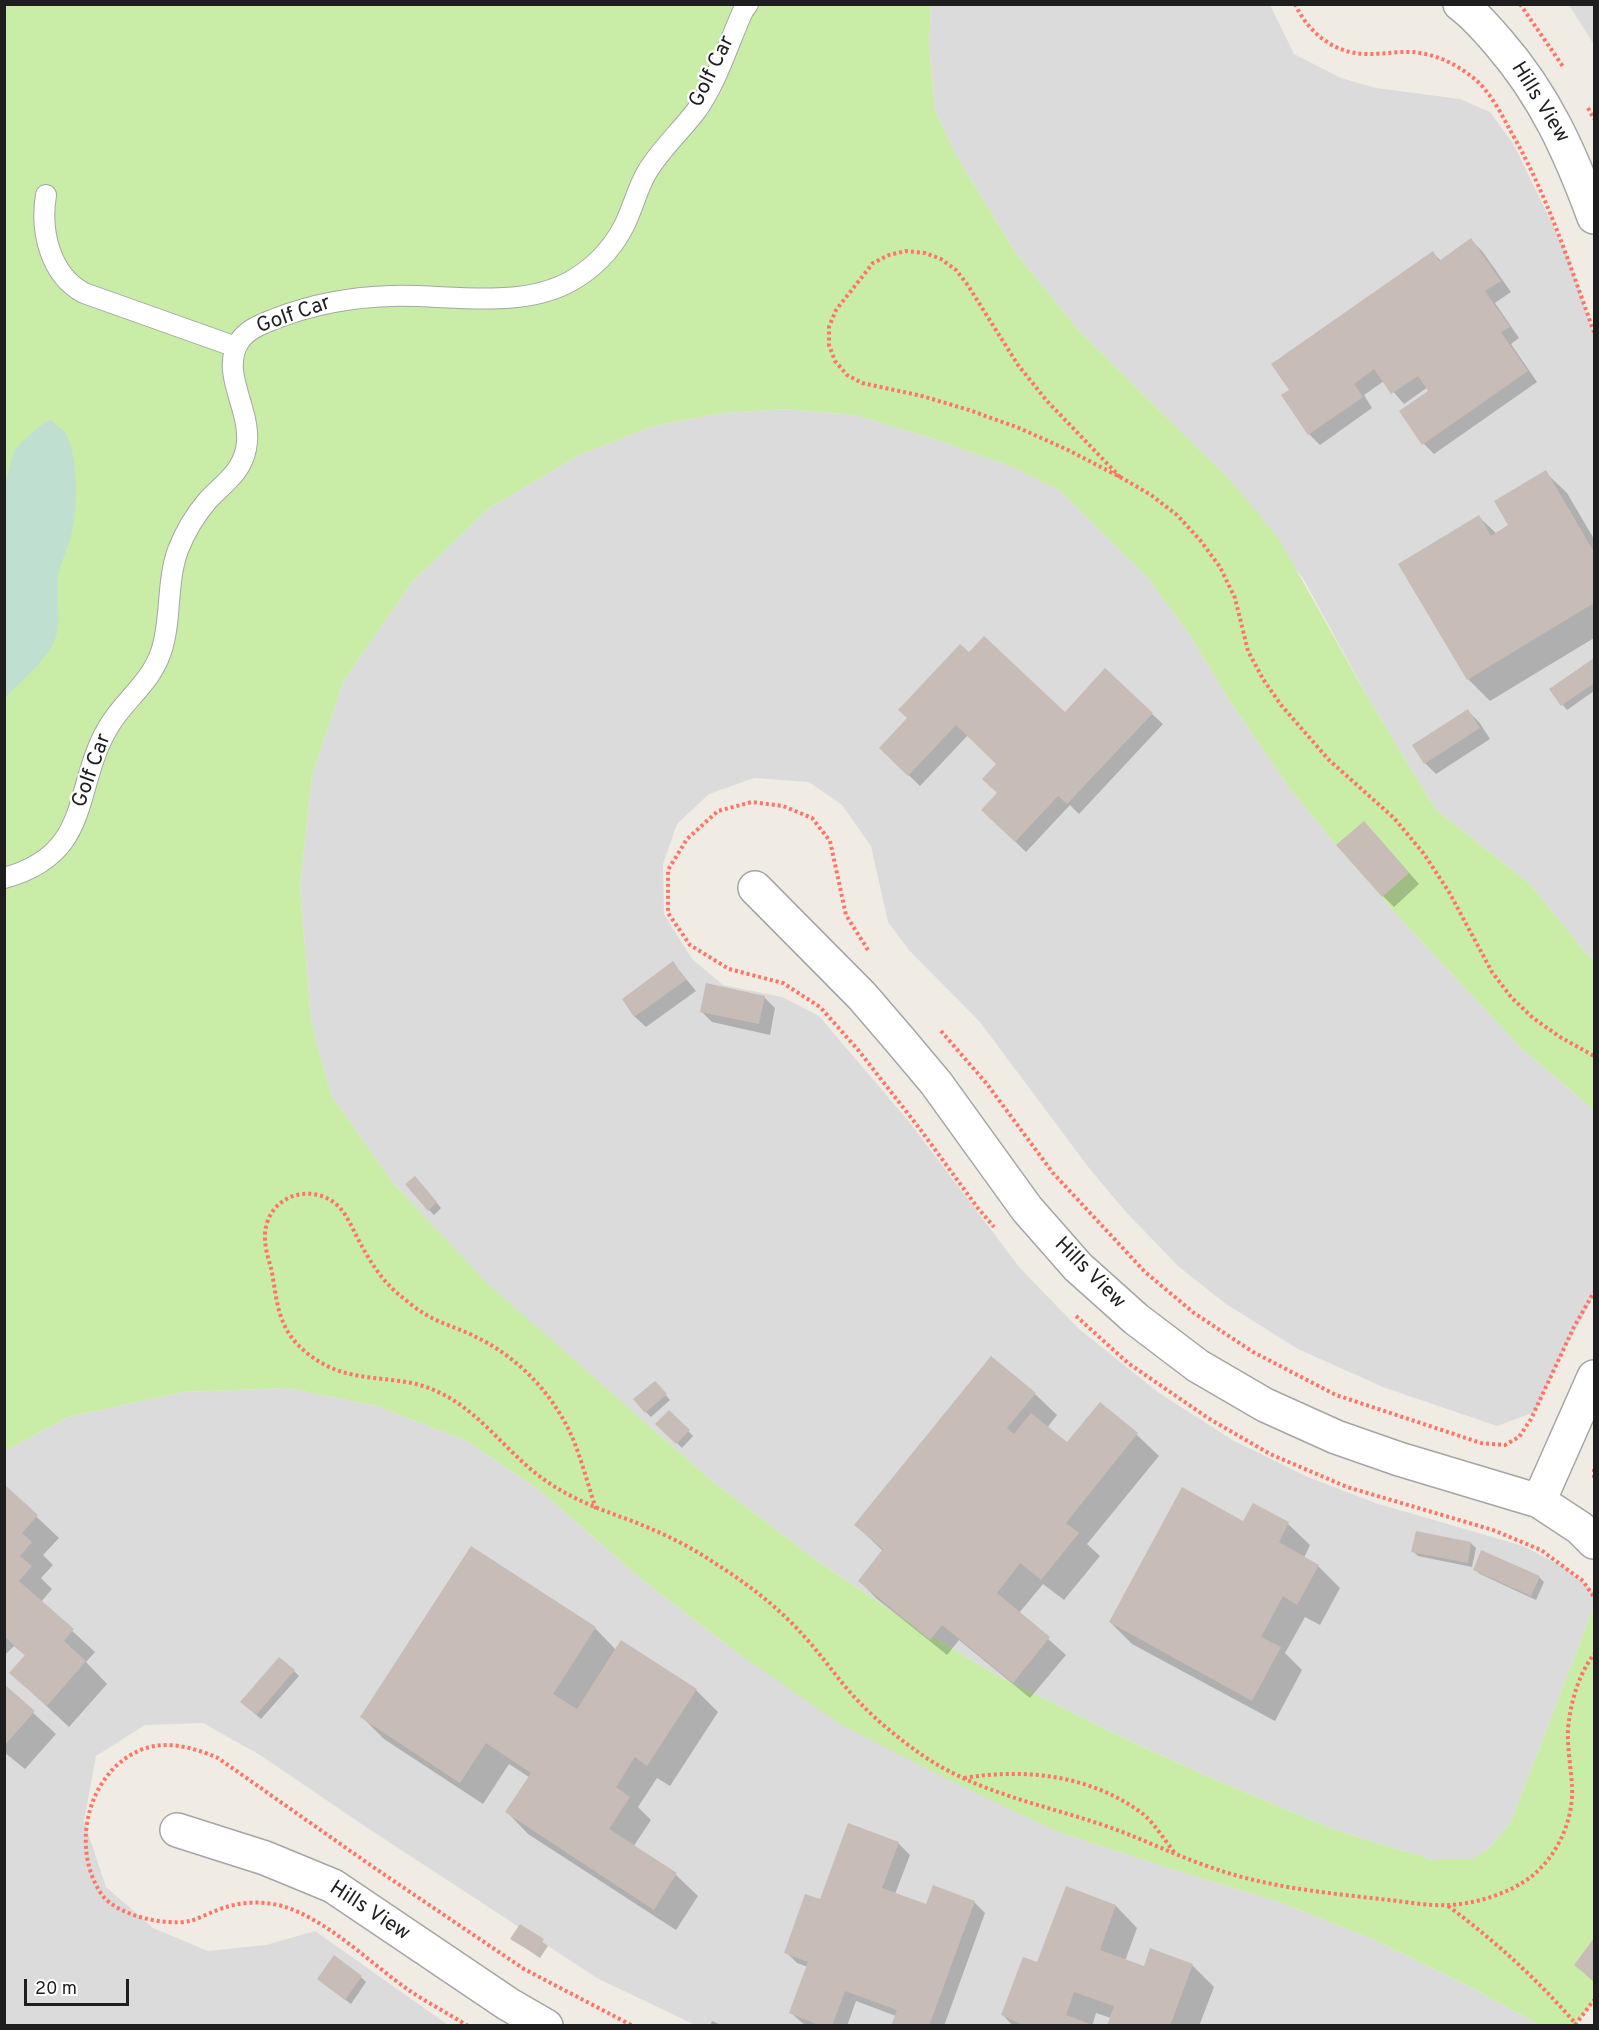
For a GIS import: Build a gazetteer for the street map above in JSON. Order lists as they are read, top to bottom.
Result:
{
  "streets": {
    "street": ["Hills View"],
    "lane": ["Golf Car"]
  },
  "scale_bar": "20 m"
}
